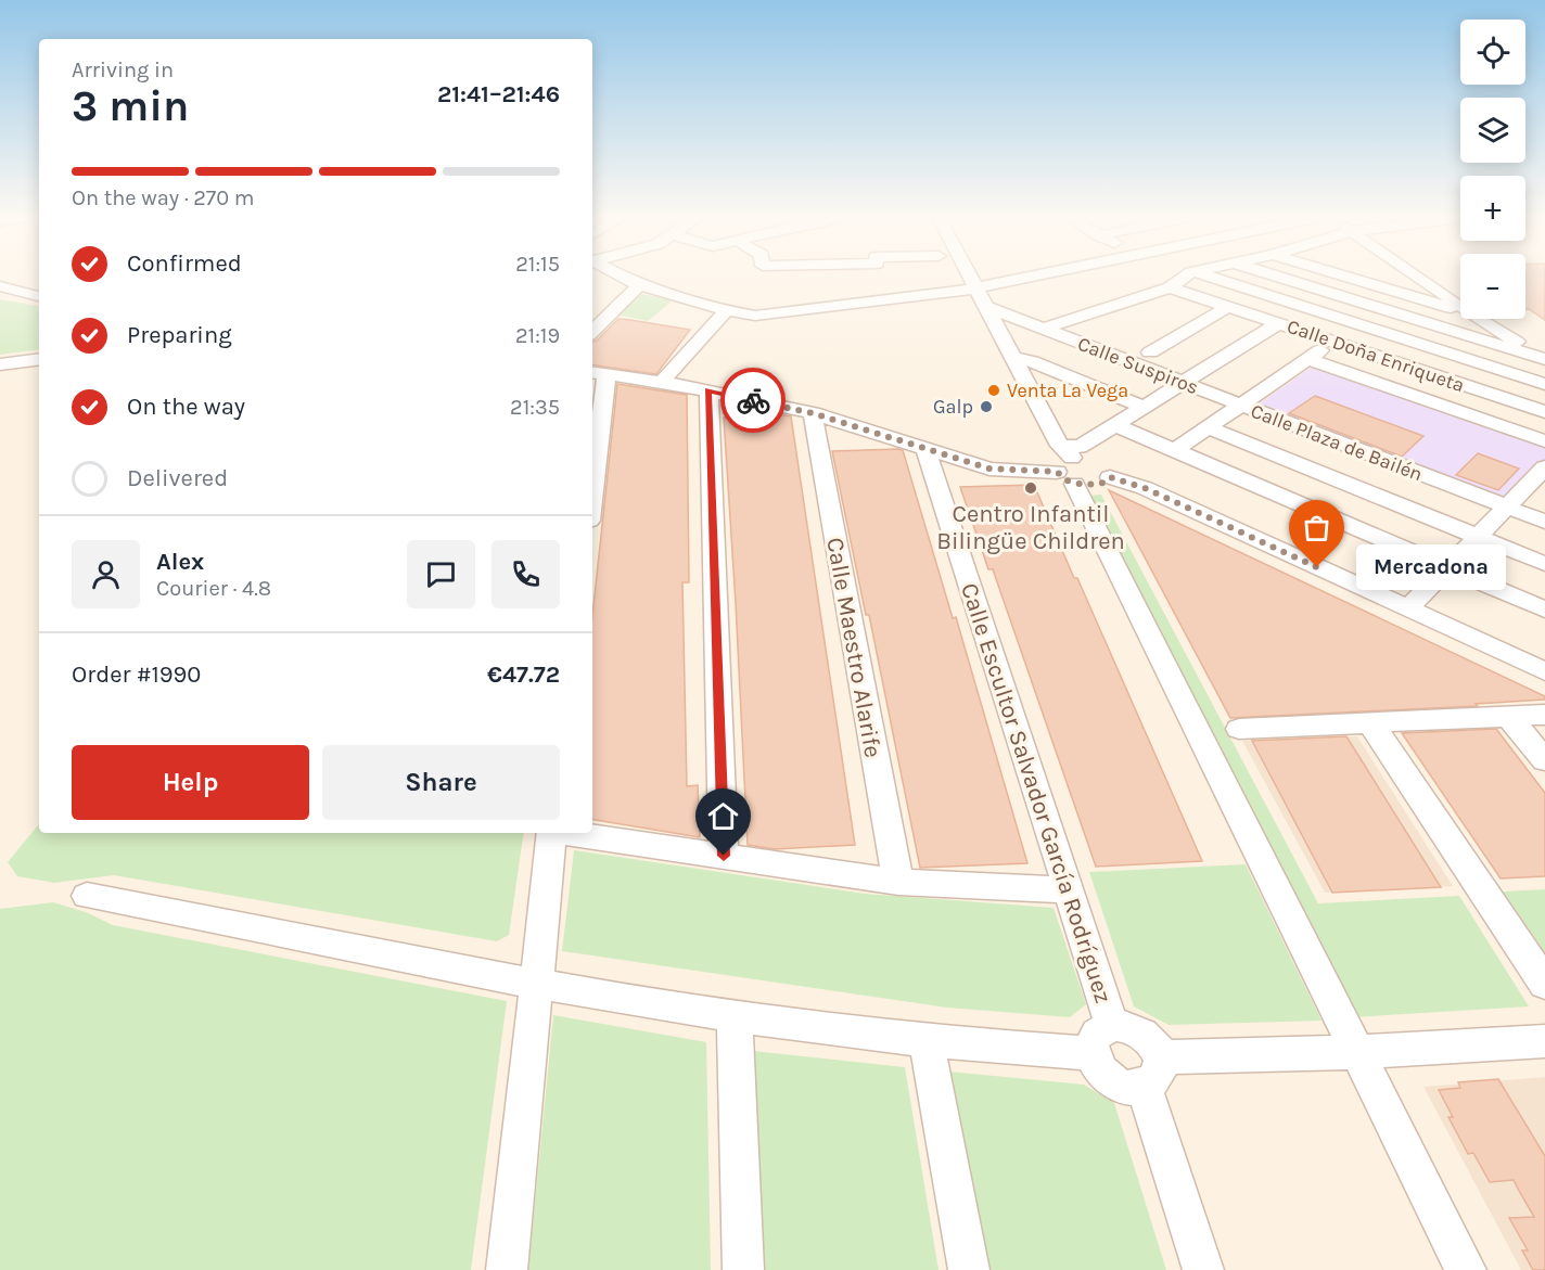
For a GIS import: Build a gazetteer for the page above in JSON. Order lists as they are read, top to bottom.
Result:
{
  "streets": {
    "street": [
      "Calle Doña Enriqueta",
      "Calle Suspiros",
      "Calle Plaza de Bailén",
      "Calle Maestro Alarife",
      "Calle Escultor Salvador García Rodríguez"
    ]
  },
  "crossings": [
    ["Calle Doña Enriqueta", "Calle Plaza de Bailén"],
    ["Calle Suspiros", "Calle Plaza de Bailén"]
  ],
  "places": [
    "Venta La Vega",
    "Galp",
    "Centro Infantil Bilingüe Children",
    "Mercadona"
  ],
  "page": {
    "map_buttons": ["+", "−"],
    "heading": ["3 min", "Arriving in", "21:41–21:46"],
    "panel": [
      "Alex",
      "Courier · 4.8",
      "Order #1990",
      "€47.72"
    ],
    "bar": "On the way · 270 m",
    "list": [
      ["Confirmed", "21:15"],
      ["Preparing", "21:19"],
      ["On the way", "21:35"],
      "Delivered"
    ],
    "bubble": "Mercadona",
    "buttons": ["Help", "Share"]
  }
}
